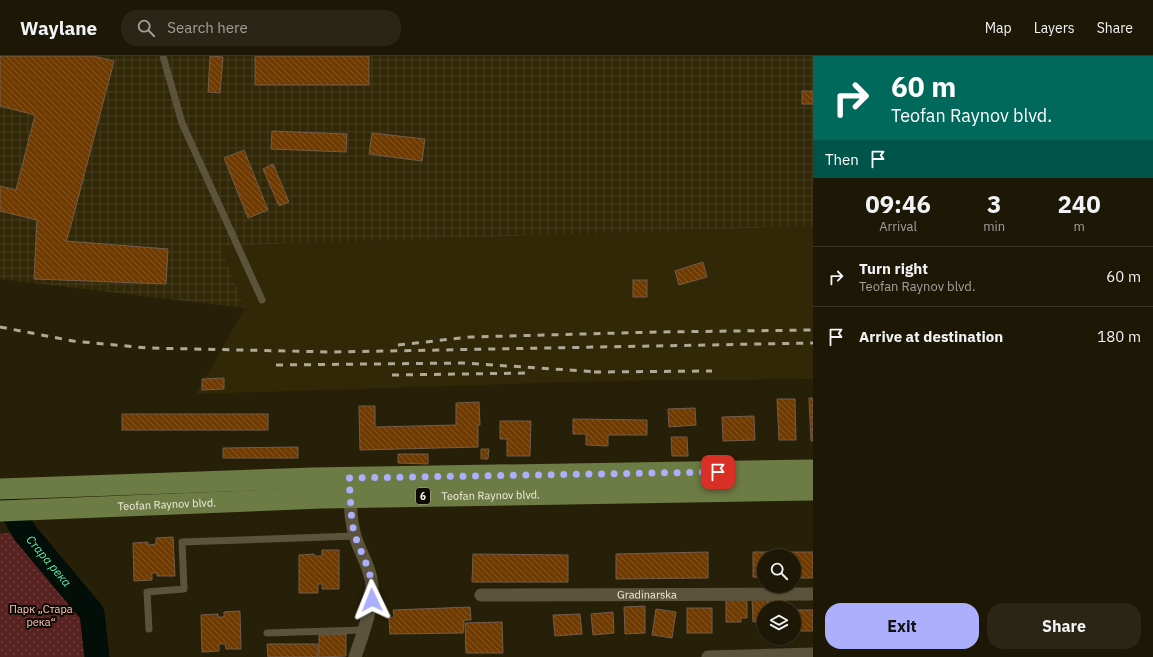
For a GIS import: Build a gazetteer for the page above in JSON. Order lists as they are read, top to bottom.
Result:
{
  "streets": {
    "main road": ["Teofan Raynov blvd.", "6"],
    "street": ["Gradinarska"]
  },
  "water": ["Стара река"],
  "parks": ["Парк „Стара река“"],
  "page": {
    "header": "Waylane",
    "search": "Search here",
    "nav": ["Map", "Layers", "Share"],
    "turn": ["60 m", "Teofan Raynov blvd."],
    "then": "Then",
    "eta": [
      "09:46",
      "Arrival",
      "3",
      "min",
      "240",
      "m"
    ],
    "list": [
      {
        "name": "Turn right",
        "note": "Teofan Raynov blvd.",
        "value": "60 m"
      },
      {
        "name": "Arrive at destination",
        "value": "180 m"
      }
    ],
    "buttons": ["Exit", "Share"]
  }
}
